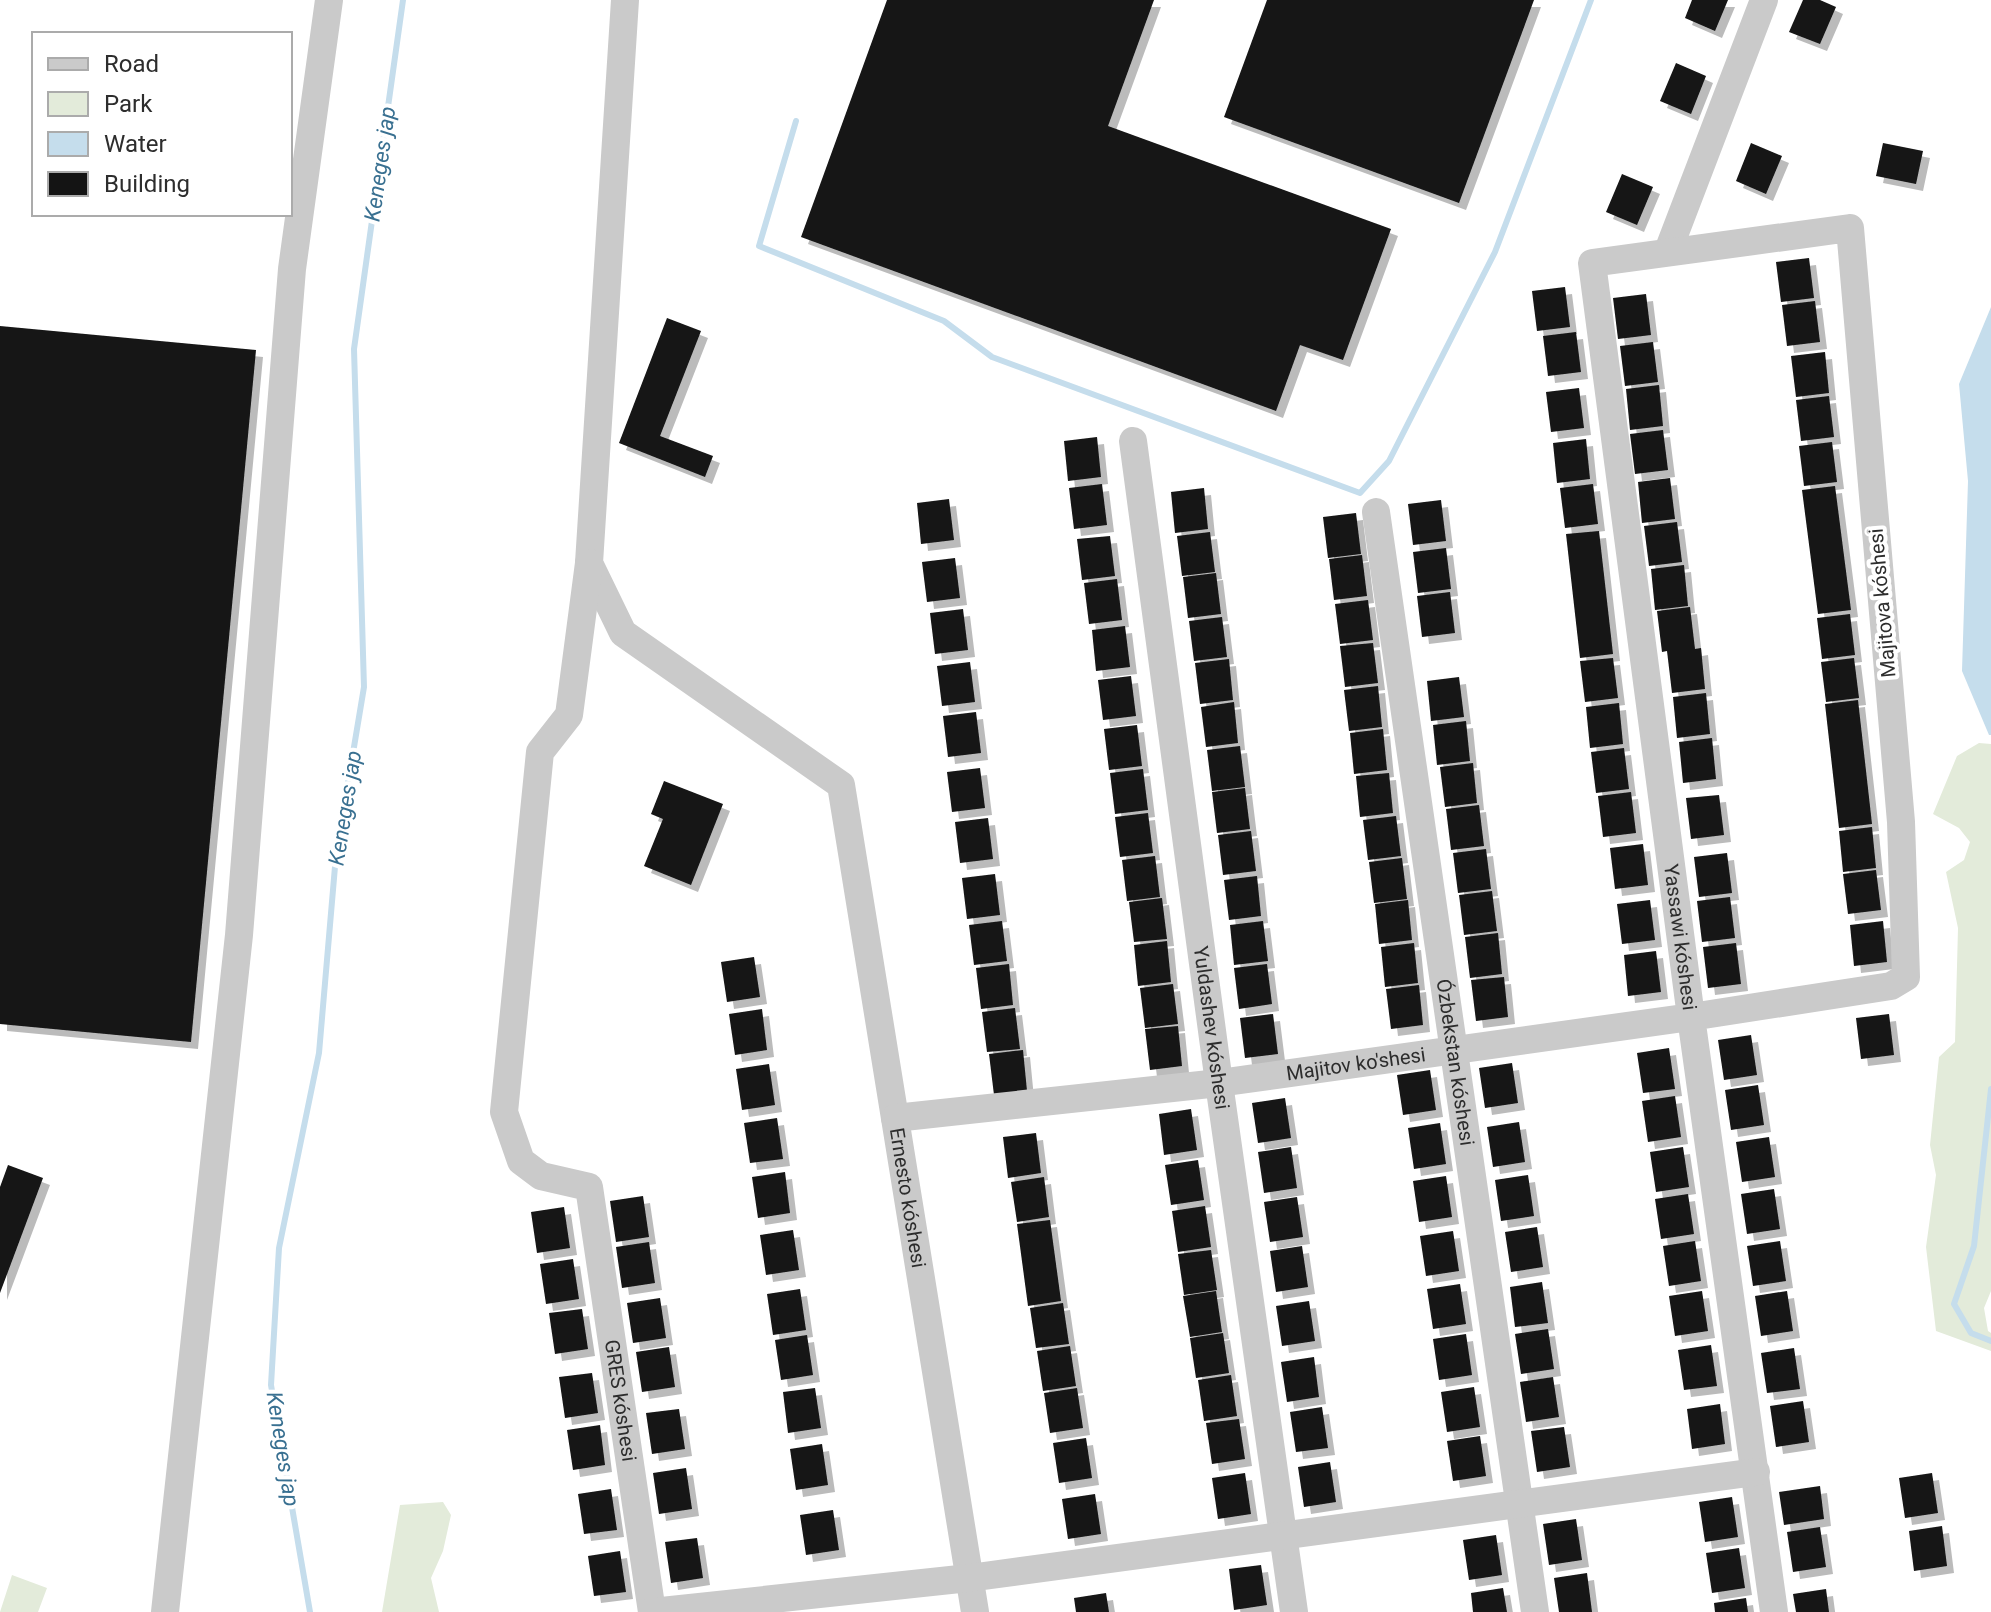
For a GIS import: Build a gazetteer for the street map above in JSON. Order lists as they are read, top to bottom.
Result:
{
  "streets": {
    "street": [
      "Majitova kóshesi",
      "Yassawi kóshesi",
      "Yuldashev kóshesi",
      "Ózbekstan kóshesi",
      "Majitov ko'shesi",
      "Ernesto kóshesi",
      "GRES kóshesi"
    ]
  },
  "crossings": [
    ["Majitova kóshesi", "Yassawi kóshesi"],
    ["Majitova kóshesi", "Majitov ko'shesi"],
    ["Yassawi kóshesi", "Majitov ko'shesi"],
    ["Yuldashev kóshesi", "Majitov ko'shesi"],
    ["Ózbekstan kóshesi", "Majitov ko'shesi"],
    ["Majitov ko'shesi", "Ernesto kóshesi"],
    ["Ernesto kóshesi", "GRES kóshesi"]
  ],
  "water": ["Keneges jap"],
  "legend": [
    "Road",
    "Park",
    "Water",
    "Building"
  ]
}
